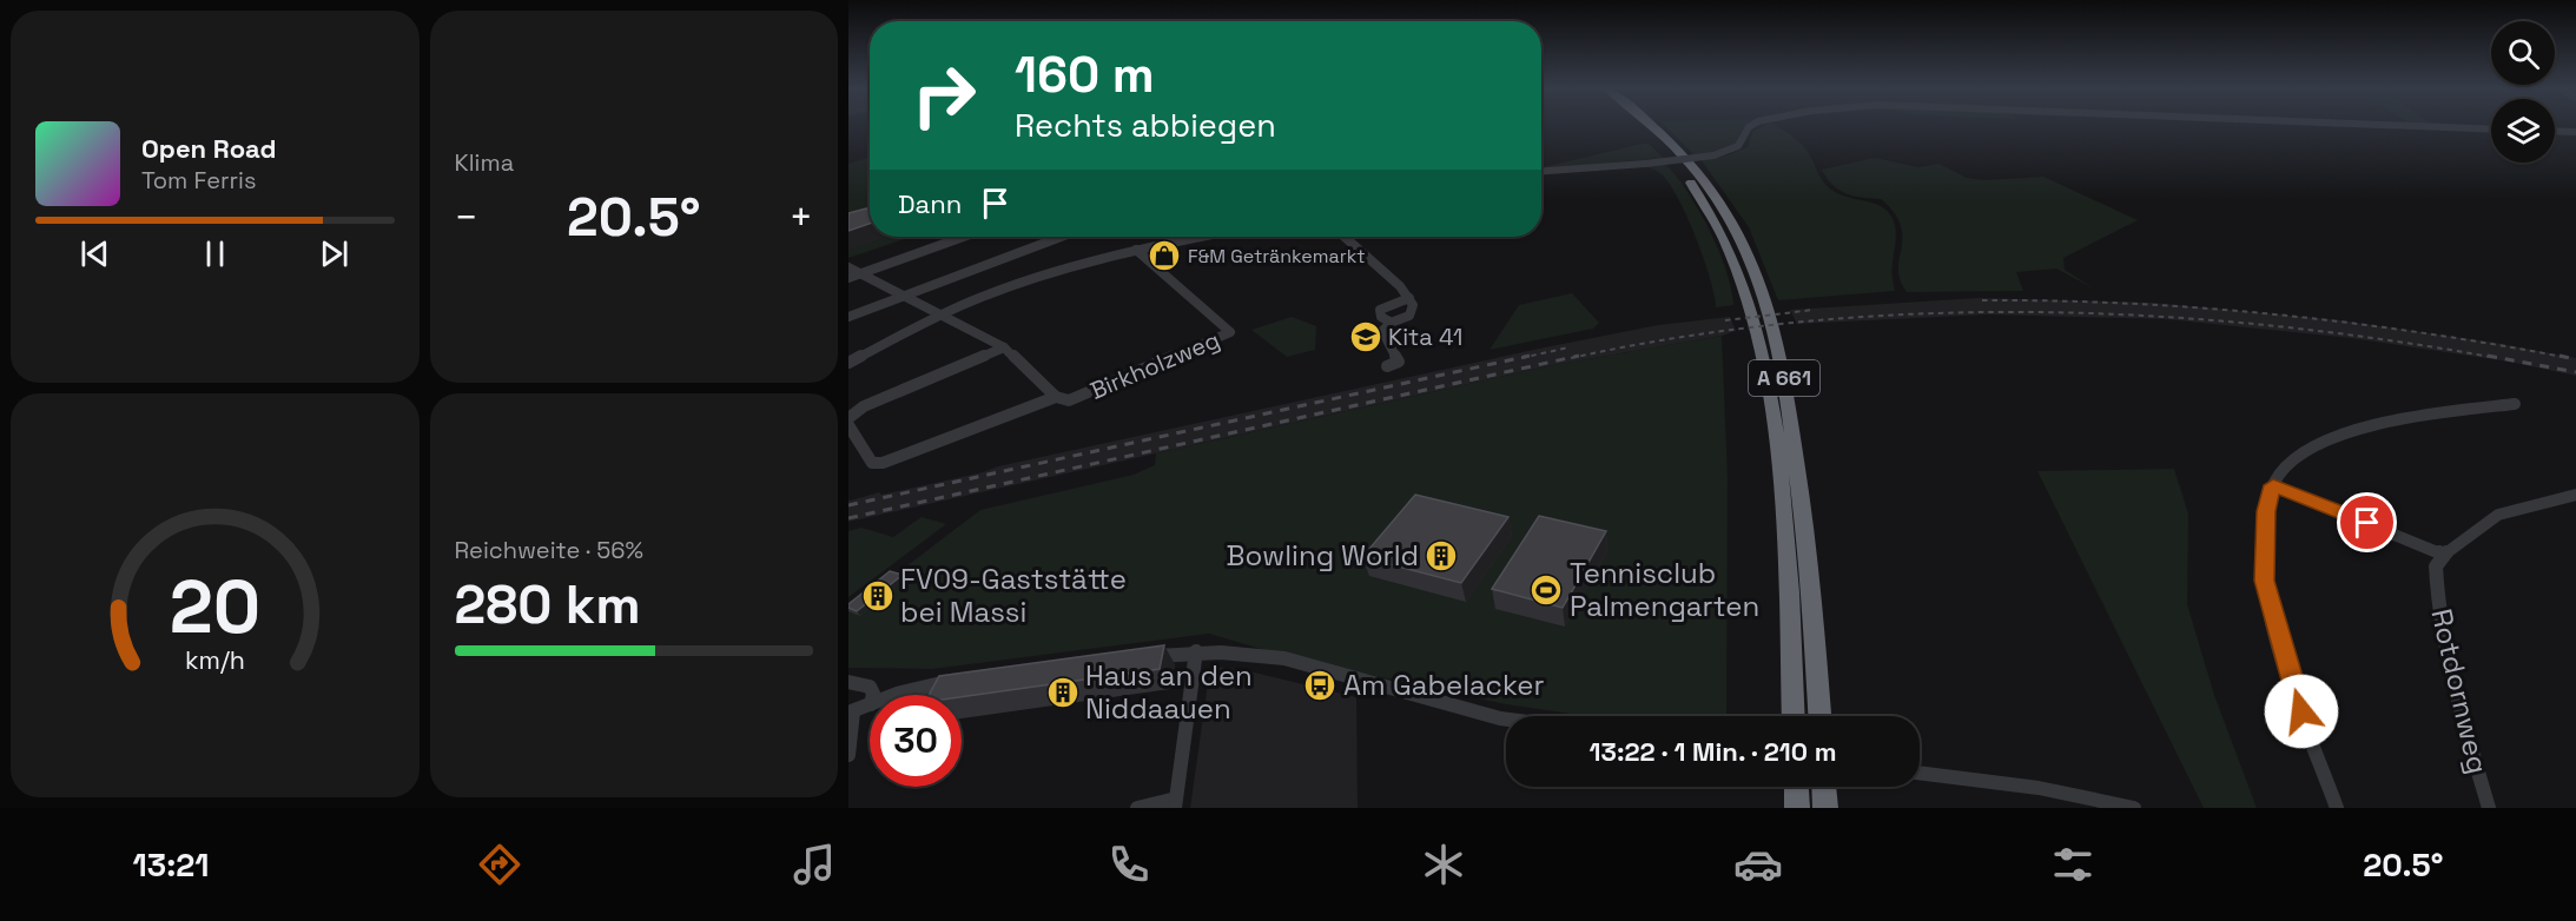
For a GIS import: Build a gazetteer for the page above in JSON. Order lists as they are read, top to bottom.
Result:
{
  "streets": {
    "highway": ["A 661"],
    "street": ["Birkholzweg", "Rotdornweg"]
  },
  "places": {
    "shop": ["F&M Getränkemarkt"],
    "school or university": ["Kita 41"],
    "building": ["Bowling World", "FV09-Gaststätte bei Massi", "Haus an den Niddaauen"],
    "sports": ["Tennisclub Palmengarten"],
    "bus stop": ["Am Gabelacker"]
  },
  "page": {
    "tile": [
      "Klima",
      ["Reichweite · 56%", "280 km"]
    ],
    "turn": ["160 m", "Rechts abbiegen"],
    "song": ["Open Road", "Tom Ferris"],
    "then": "Dann",
    "heat": ["−", "20.5°", "+"],
    "limit": "30",
    "trip": "13:22 · 1 Min. · 210 m",
    "tabs": ["13:21", "20.5°"],
    "gauge": ["20", "km/h"]
  }
}
